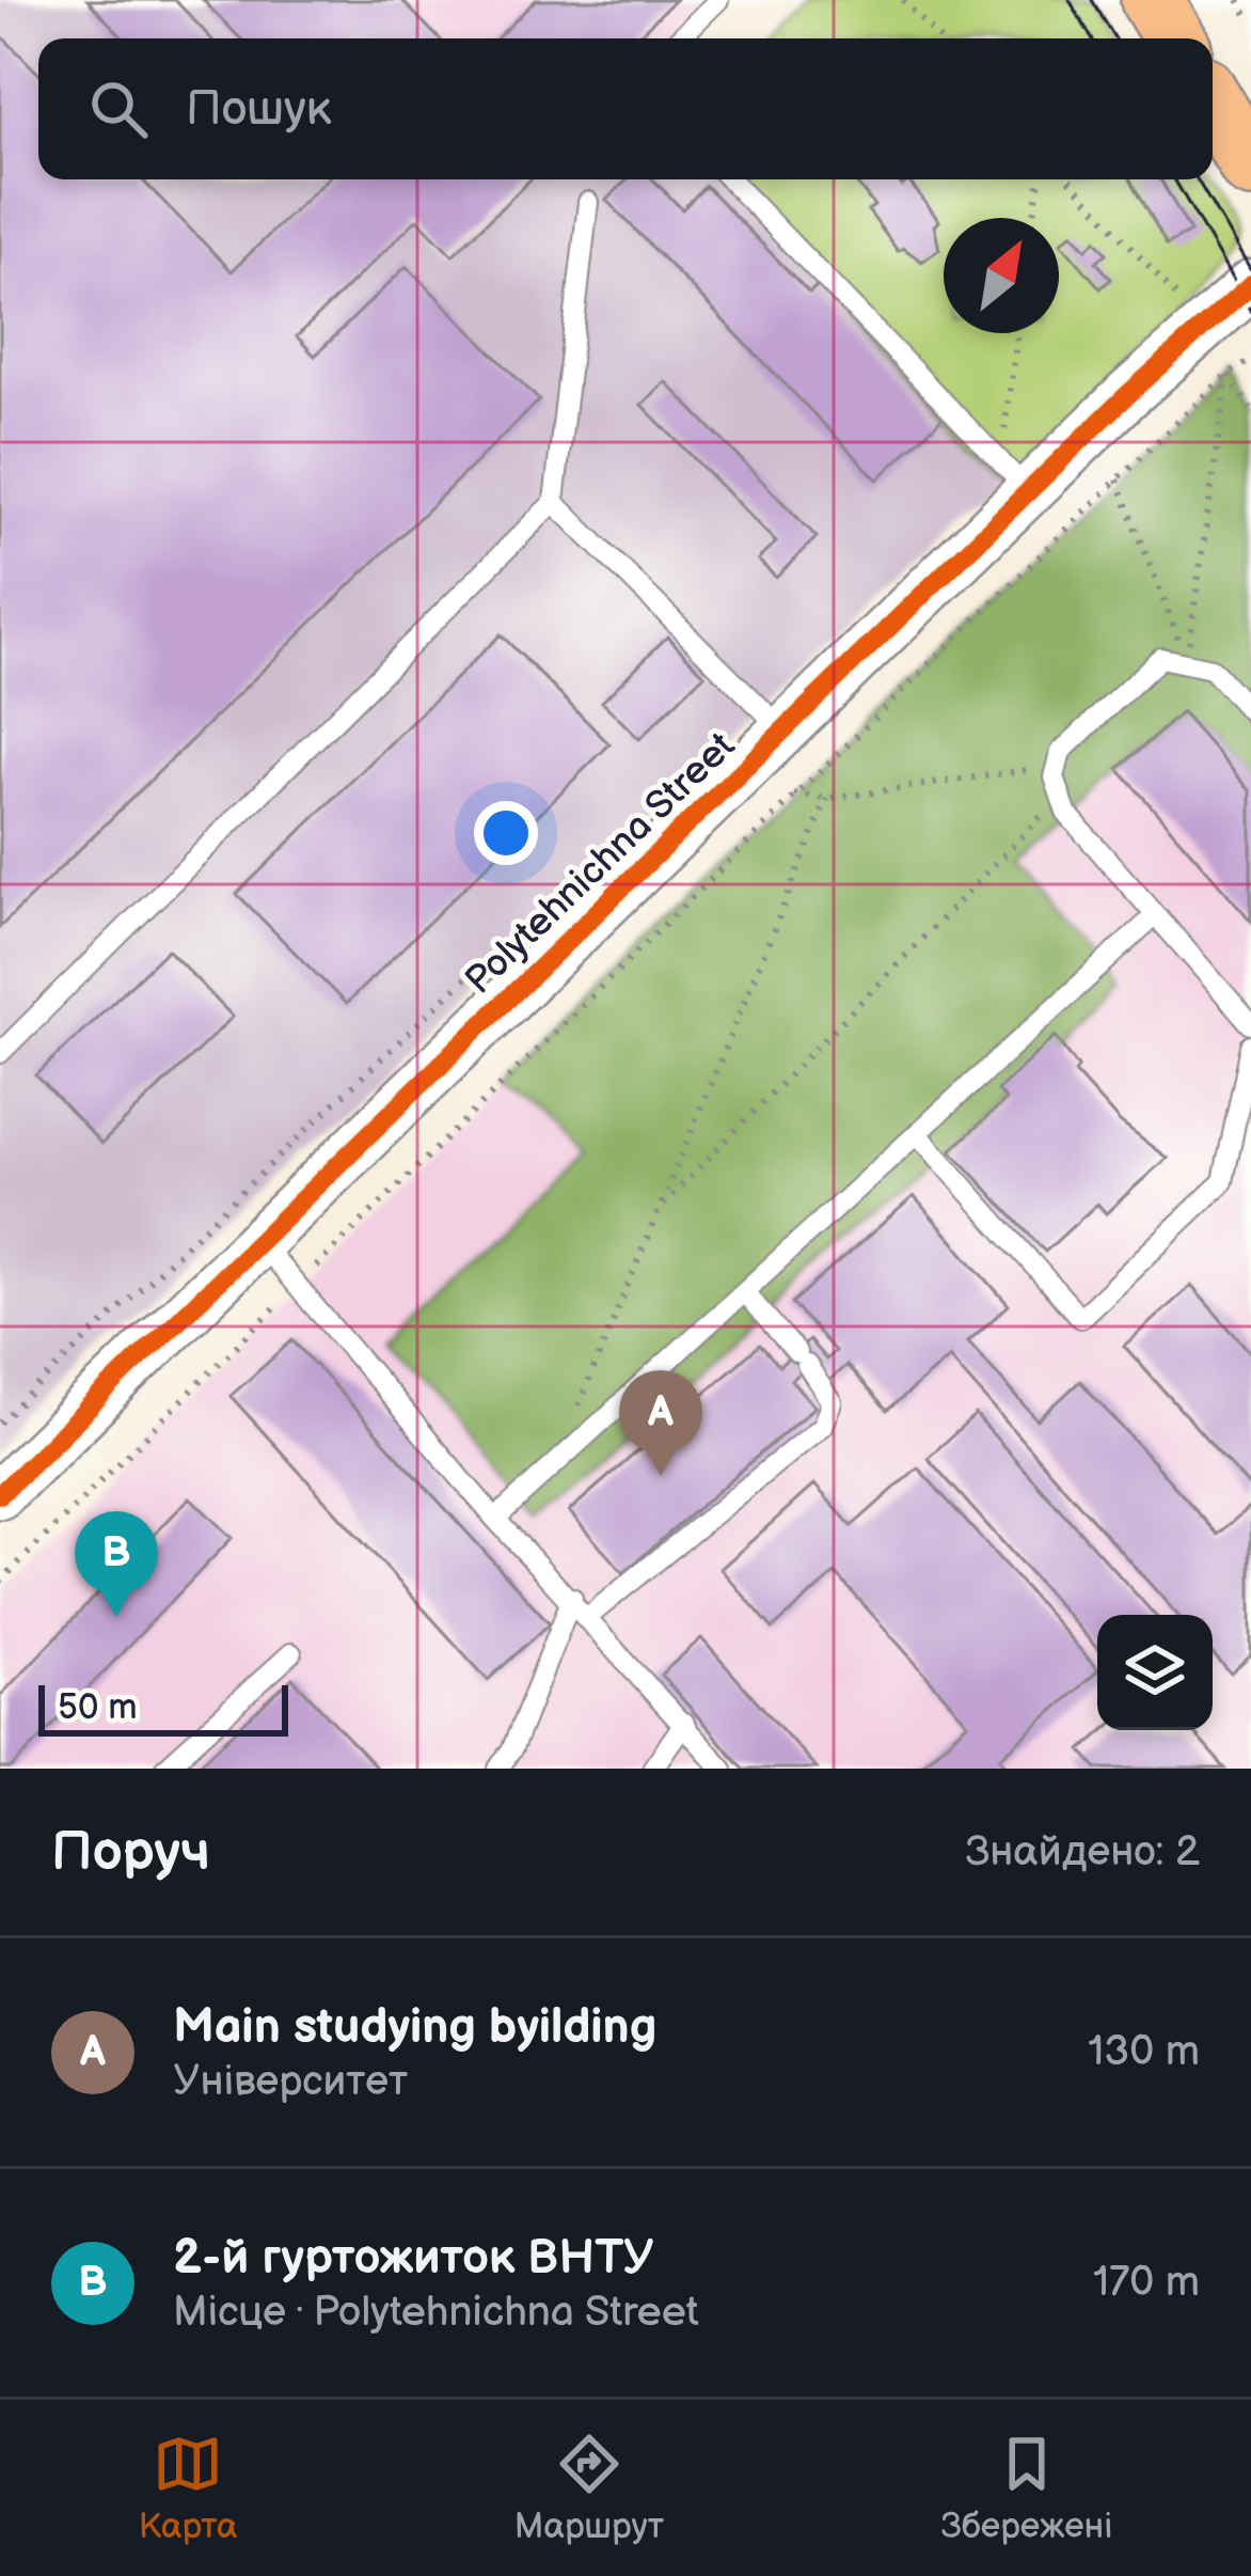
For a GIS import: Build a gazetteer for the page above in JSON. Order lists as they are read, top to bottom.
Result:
{
  "streets": {
    "street": ["Polytehnichna Street"]
  },
  "scale_bar": "50 m",
  "north": "top right",
  "page": {
    "search": "Пошук",
    "pins": ["A", "B"],
    "scale": "50 m",
    "heading": ["Поруч", "Знайдено: 2"],
    "list": [
      {
        "mark": "A",
        "name": "Main studying byilding",
        "note": "Університет",
        "value": "130 m"
      },
      {
        "mark": "B",
        "name": "2-й гуртожиток ВНТУ",
        "note": "Місце · Polytehnichna Street",
        "value": "170 m"
      }
    ],
    "nav": ["Карта", "Маршрут", "Збережені"]
  }
}
